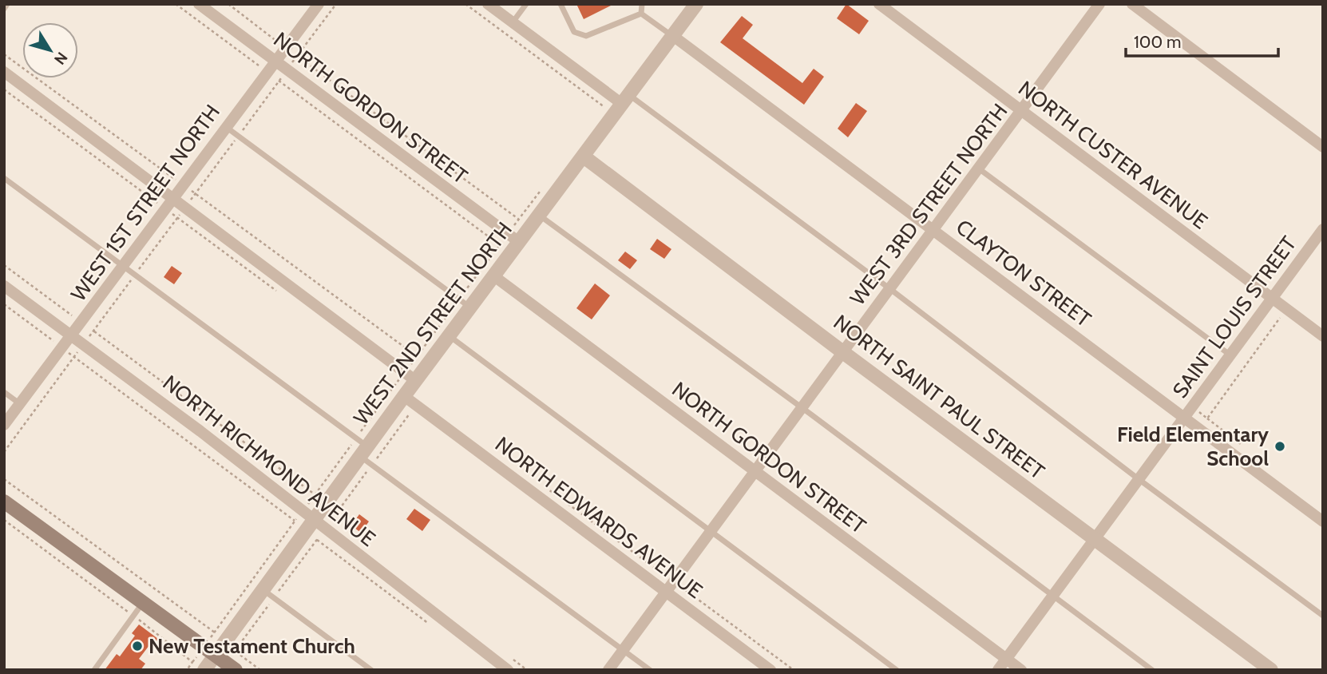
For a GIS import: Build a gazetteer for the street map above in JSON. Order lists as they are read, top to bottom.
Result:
{
  "streets": {
    "street": [
      "NORTH GORDON STREET",
      "NORTH CUSTER AVENUE",
      "WEST 1ST STREET NORTH",
      "WEST 3RD STREET NORTH",
      "CLAYTON STREET",
      "SAINT LOUIS STREET",
      "WEST 2ND STREET NORTH",
      "NORTH SAINT PAUL STREET",
      "NORTH RICHMOND AVENUE",
      "NORTH EDWARDS AVENUE"
    ]
  },
  "crossings": [
    ["NORTH GORDON STREET", "WEST 1ST STREET NORTH"],
    ["NORTH GORDON STREET", "WEST 3RD STREET NORTH"],
    ["NORTH GORDON STREET", "SAINT LOUIS STREET"],
    ["NORTH GORDON STREET", "WEST 2ND STREET NORTH"],
    ["NORTH CUSTER AVENUE", "WEST 3RD STREET NORTH"],
    ["NORTH CUSTER AVENUE", "SAINT LOUIS STREET"],
    ["WEST 1ST STREET NORTH", "NORTH RICHMOND AVENUE"],
    ["WEST 3RD STREET NORTH", "CLAYTON STREET"],
    ["WEST 3RD STREET NORTH", "NORTH SAINT PAUL STREET"],
    ["WEST 3RD STREET NORTH", "NORTH EDWARDS AVENUE"],
    ["CLAYTON STREET", "SAINT LOUIS STREET"],
    ["CLAYTON STREET", "WEST 2ND STREET NORTH"],
    ["SAINT LOUIS STREET", "NORTH SAINT PAUL STREET"],
    ["WEST 2ND STREET NORTH", "NORTH SAINT PAUL STREET"],
    ["WEST 2ND STREET NORTH", "NORTH RICHMOND AVENUE"],
    ["WEST 2ND STREET NORTH", "NORTH EDWARDS AVENUE"]
  ],
  "places": ["Field Elementary School", "New Testament Church"],
  "scale_bar": "100 m",
  "north": "bottom right"
}
